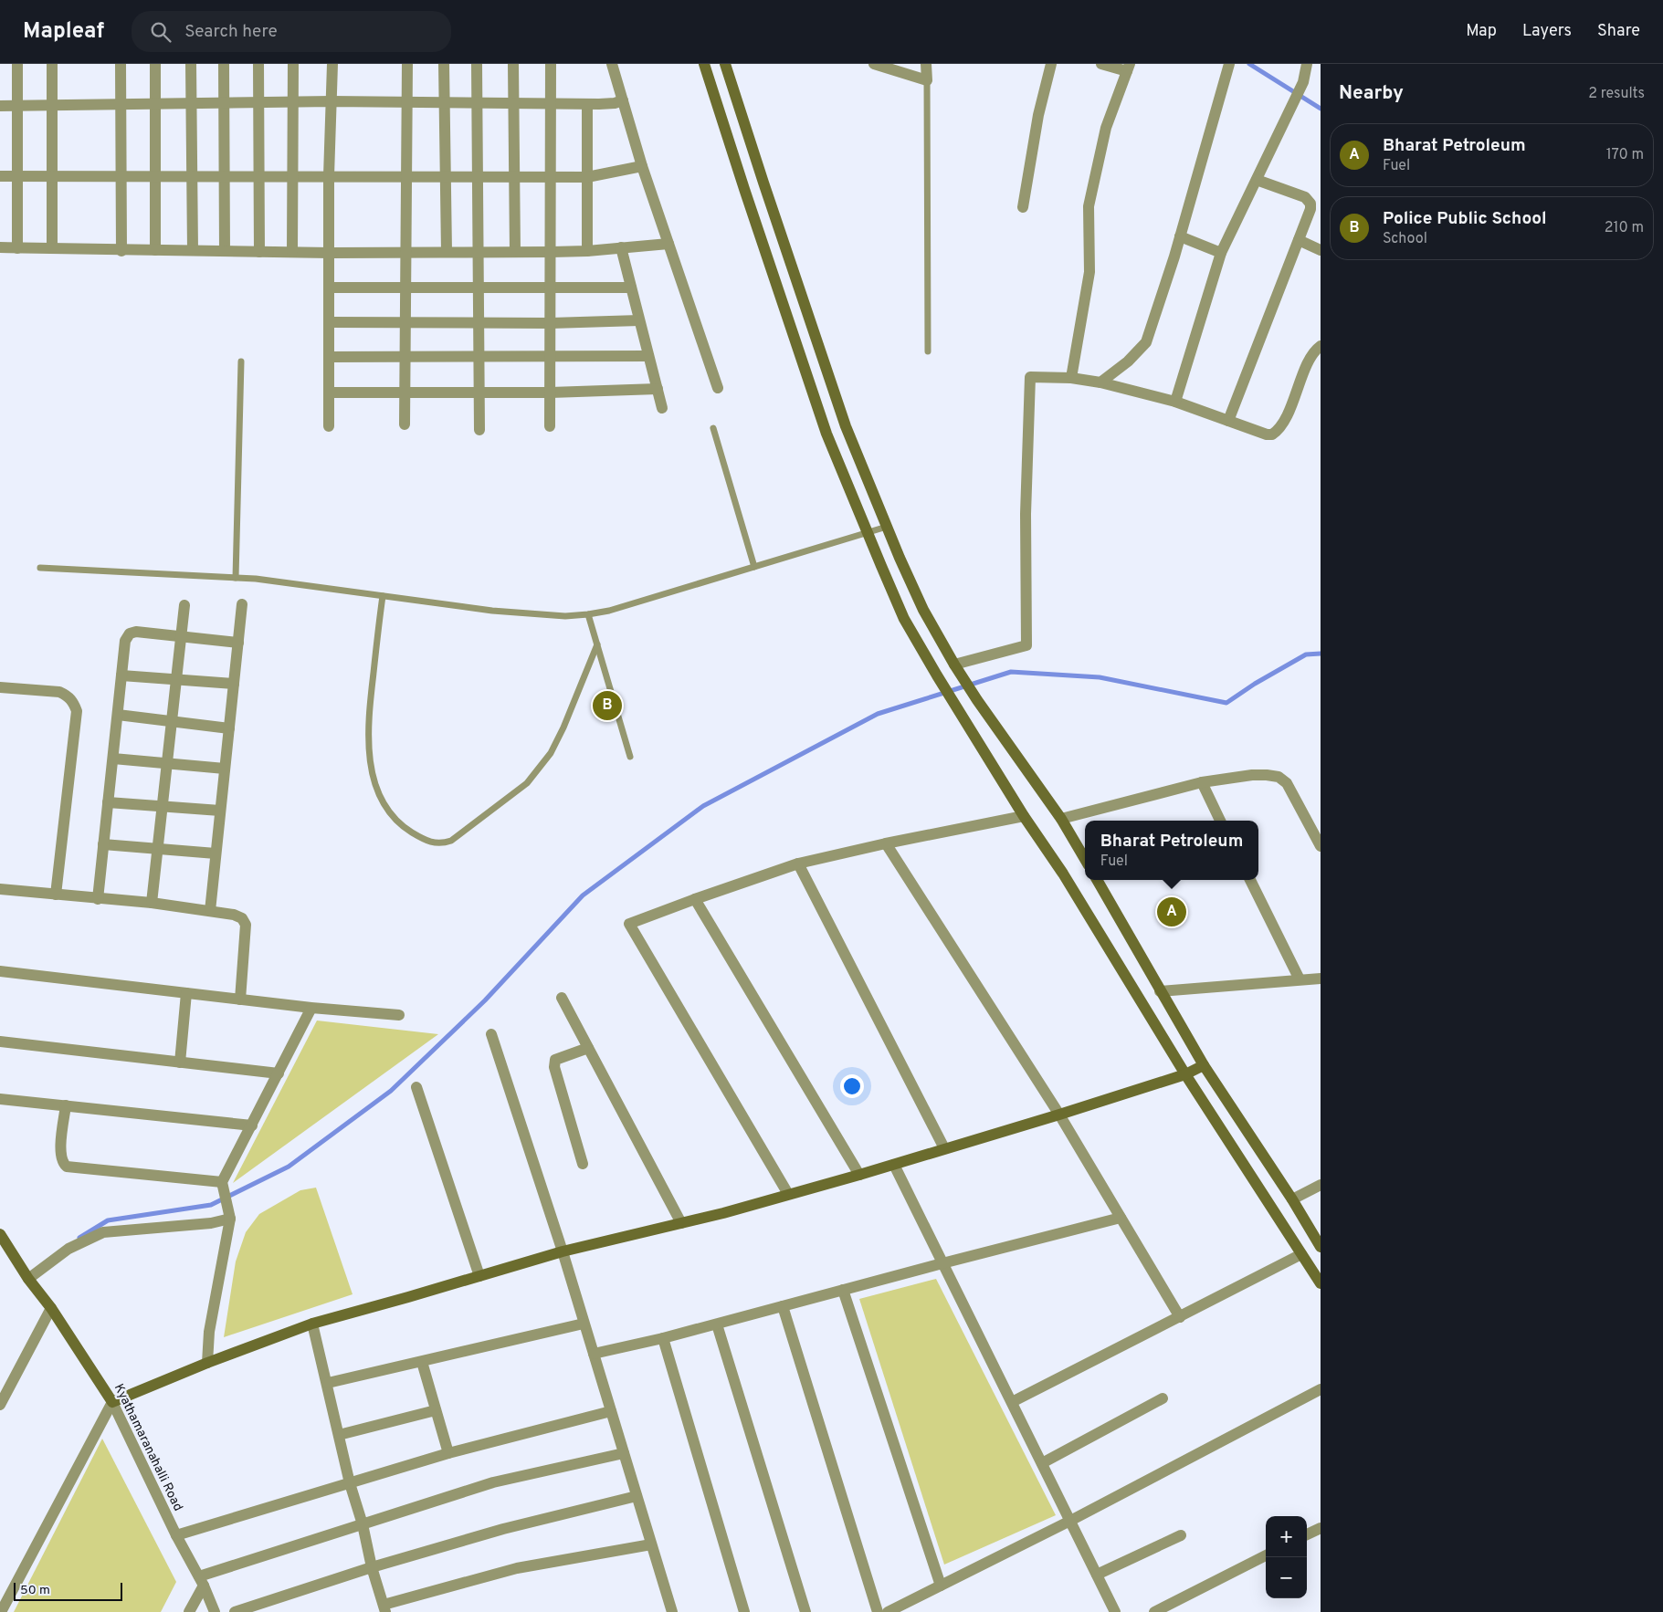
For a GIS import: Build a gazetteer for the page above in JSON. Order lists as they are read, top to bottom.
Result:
{
  "streets": {
    "main road": ["Kyathamaranahalli Road"]
  },
  "scale_bar": "50 m",
  "page": {
    "header": "Mapleaf",
    "search": "Search here",
    "nav": ["Map", "Layers", "Share"],
    "heading": ["Nearby", "2 results"],
    "list": [
      {
        "mark": "A",
        "name": "Bharat Petroleum",
        "note": "Fuel",
        "value": "170 m"
      },
      {
        "mark": "B",
        "name": "Police Public School",
        "note": "School",
        "value": "210 m"
      }
    ],
    "pins": ["B", "A"],
    "popup": ["Bharat Petroleum", "Fuel"],
    "map_buttons": ["+", "−"],
    "scale": "50 m"
  }
}
